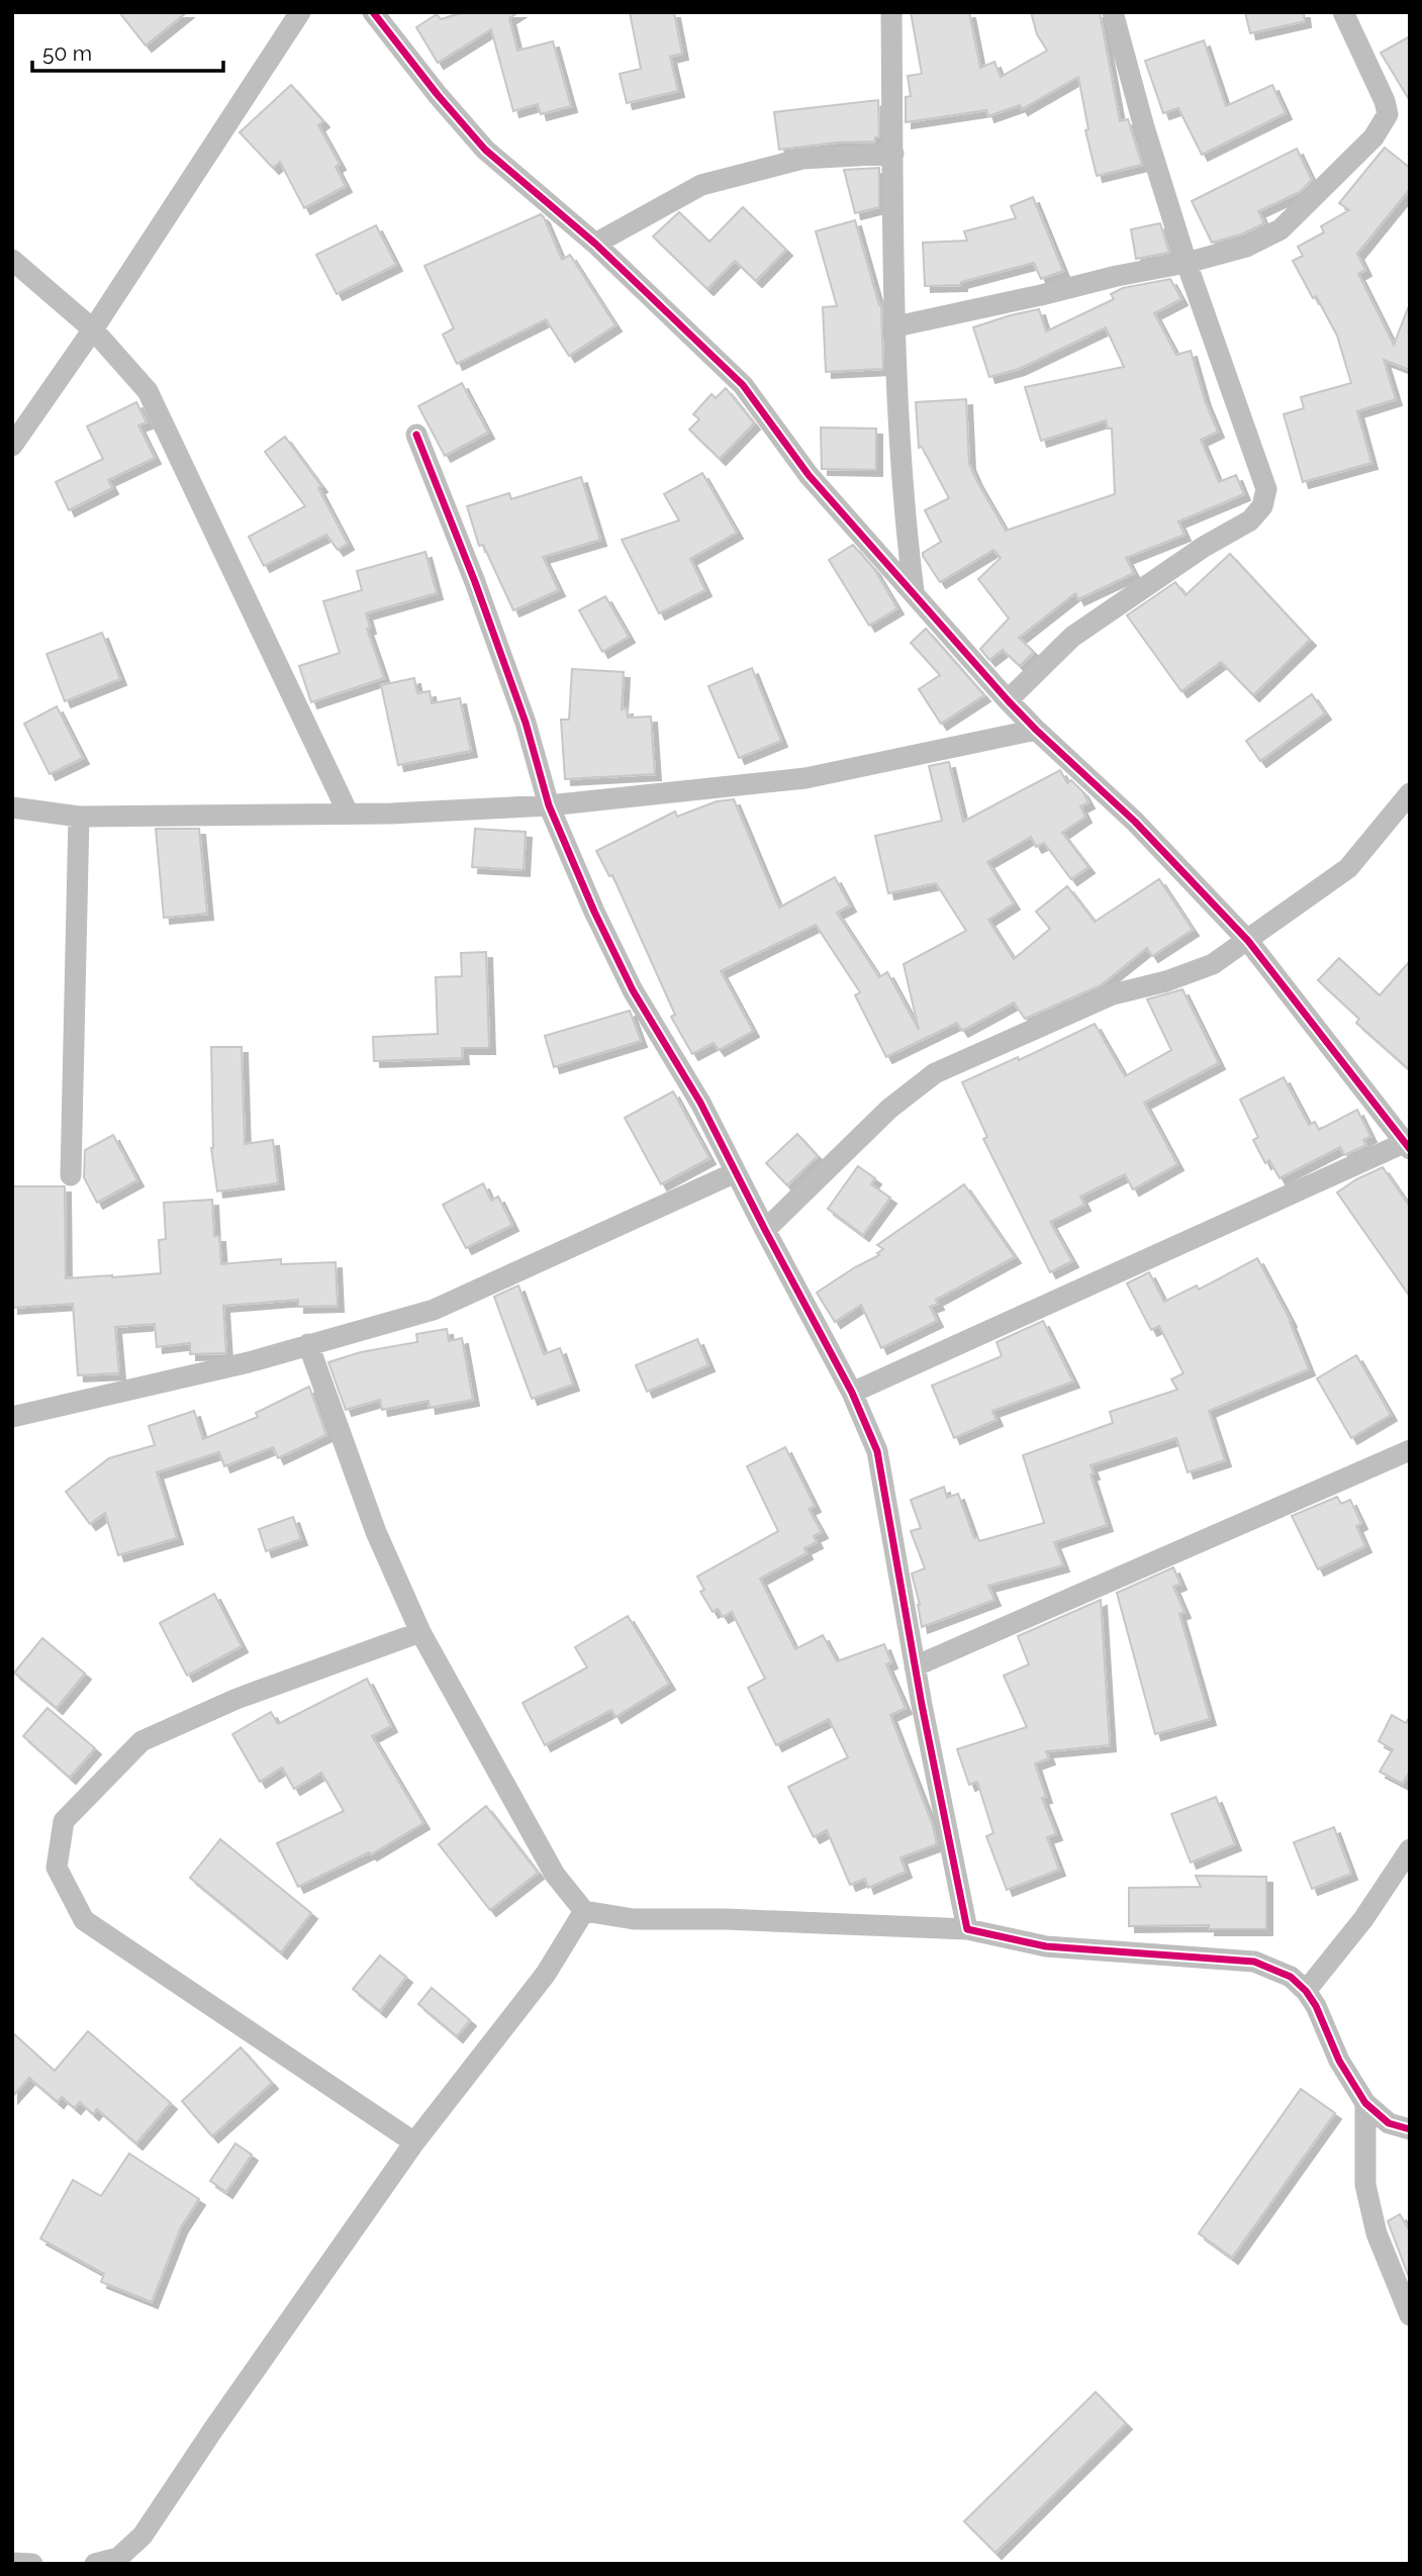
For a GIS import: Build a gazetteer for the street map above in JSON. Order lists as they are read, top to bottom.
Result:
{
  "scale_bar": "50 m"
}
